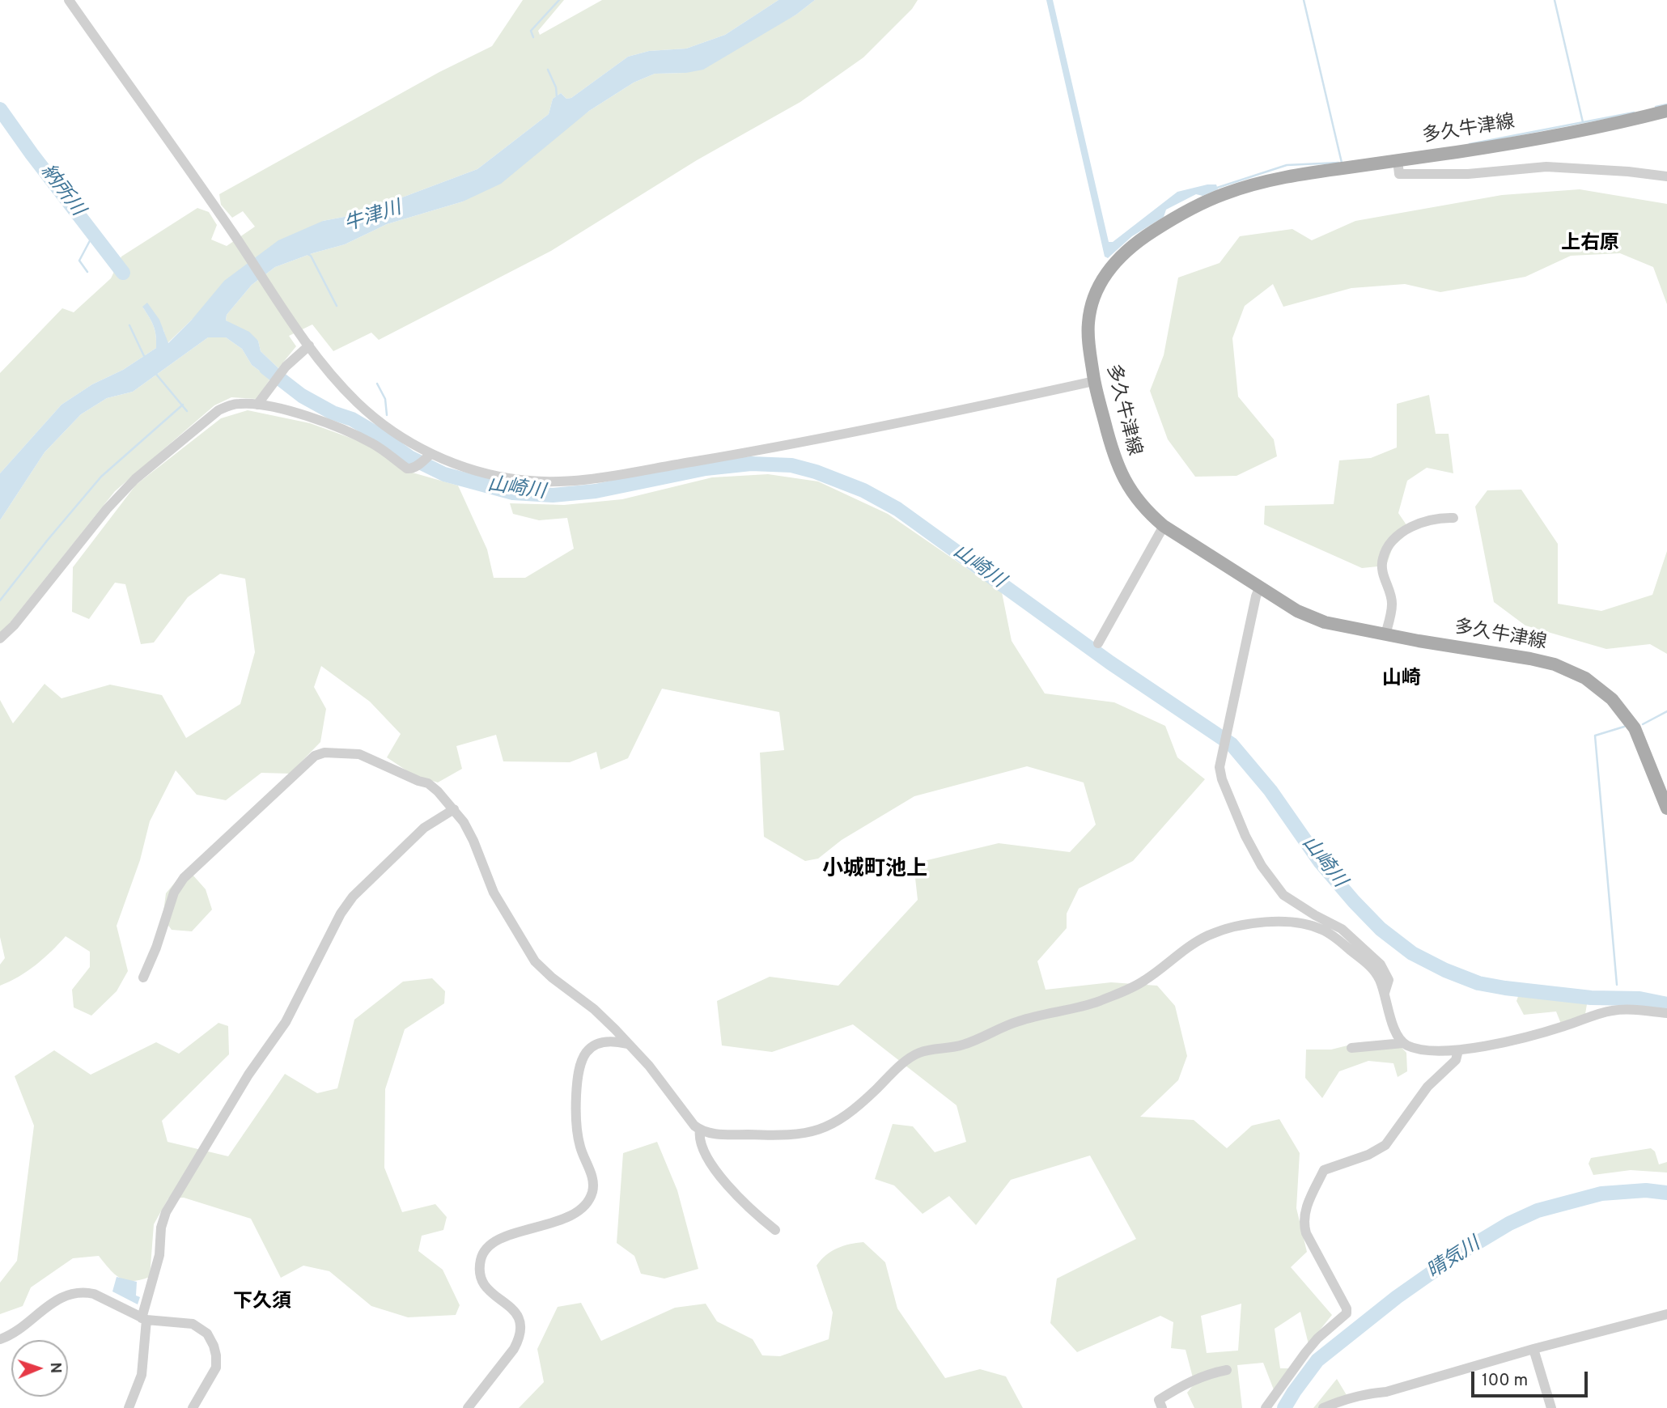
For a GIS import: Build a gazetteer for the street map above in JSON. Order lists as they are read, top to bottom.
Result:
{
  "streets": {
    "main road": ["多久牛津線"]
  },
  "districts": [
    "上右原",
    "山崎",
    "小城町池上",
    "下久須"
  ],
  "water": [
    "納所川",
    "牛津川",
    "山崎川",
    "晴気川"
  ],
  "scale_bar": "100 m",
  "north": "right"
}
